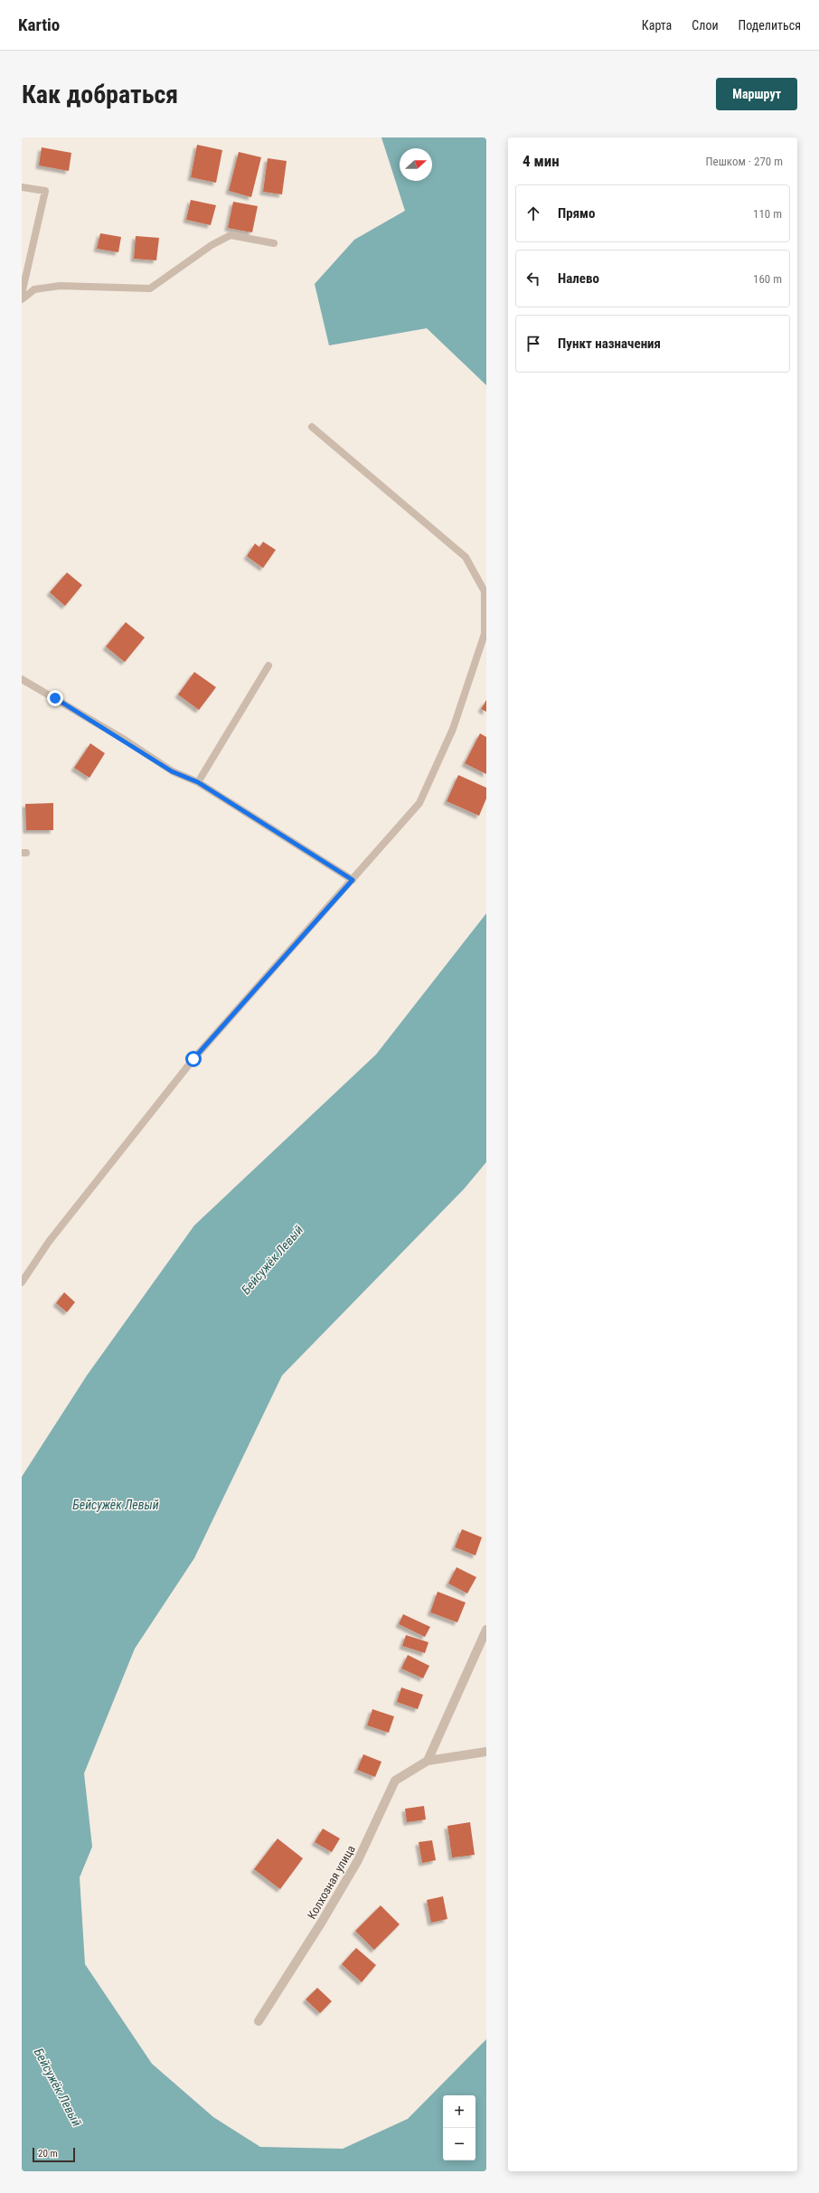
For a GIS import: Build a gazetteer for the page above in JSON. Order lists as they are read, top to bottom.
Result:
{
  "streets": {
    "street": ["Колхозная улица"]
  },
  "water": ["Бейсужёк Левый"],
  "scale_bar": "20 m",
  "north": "right",
  "page": {
    "header": "Kartio",
    "nav": ["Карта", "Слои", "Поделиться"],
    "buttons": "Маршрут",
    "title": "Как добраться",
    "heading": ["4 мин", "Пешком · 270 m"],
    "list": [
      ["Прямо", "110 m"],
      ["Налево", "160 m"],
      "Пункт назначения"
    ],
    "map_buttons": ["+", "−"],
    "scale": "20 m"
  }
}
